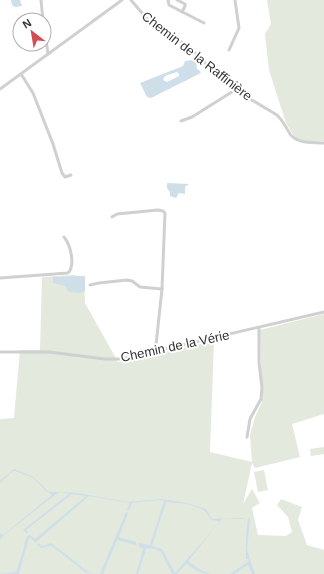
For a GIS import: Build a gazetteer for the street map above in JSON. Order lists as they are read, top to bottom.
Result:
{
  "streets": {
    "street": ["Chemin de la Raffinière", "Chemin de la Vérie"]
  },
  "north": "top left"
}
